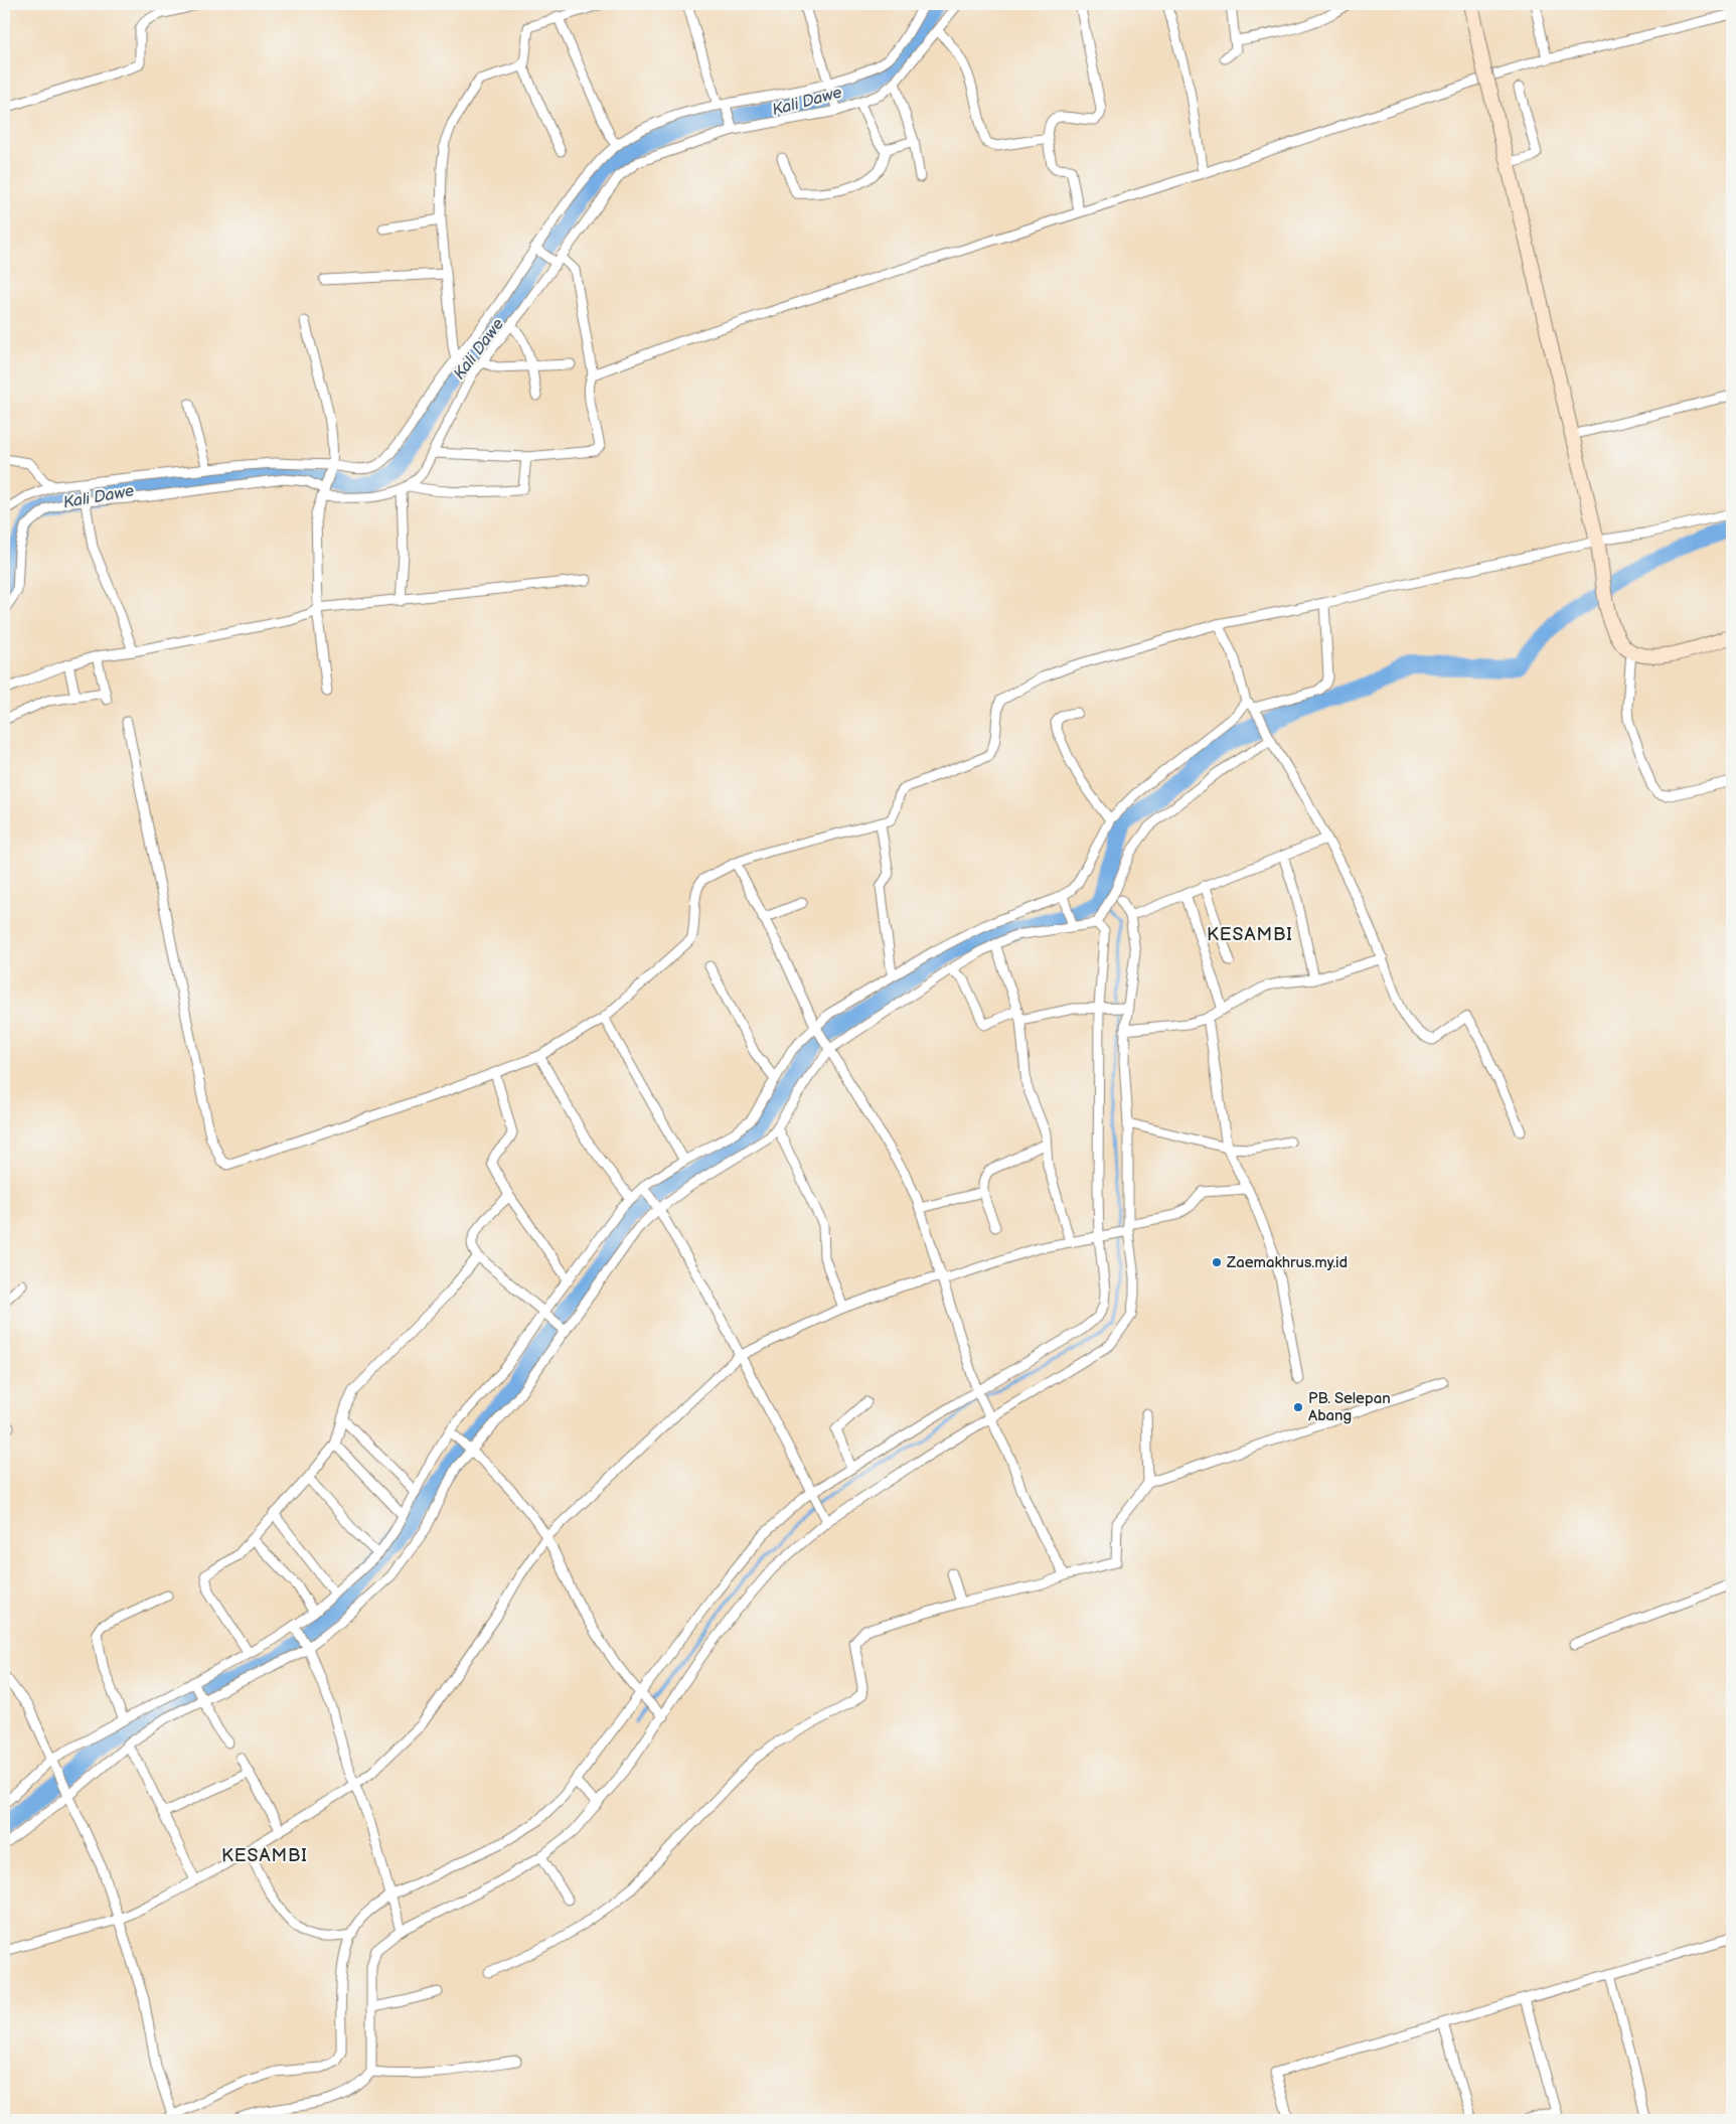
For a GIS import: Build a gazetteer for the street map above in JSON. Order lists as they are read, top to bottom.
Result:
{
  "districts": ["KESAMBI", "KESAMBI"],
  "water": ["Kali Dawe"],
  "places": ["Zaemakhrus.my.id", "PB. Selepan Abang"]
}
